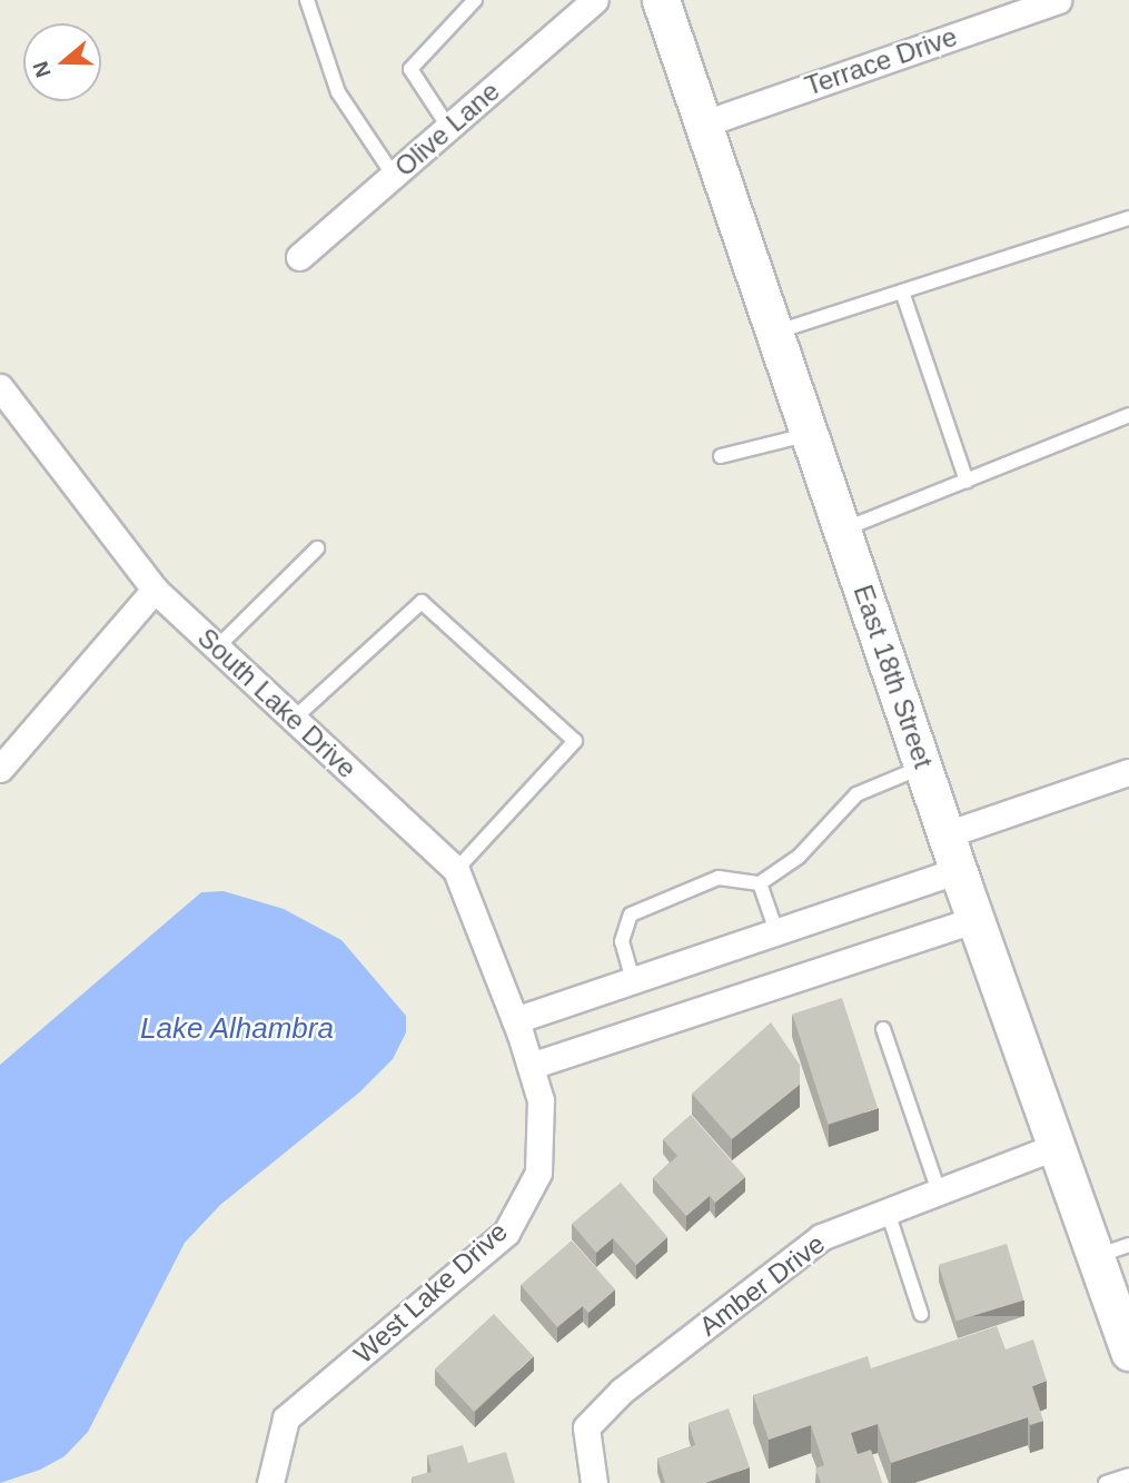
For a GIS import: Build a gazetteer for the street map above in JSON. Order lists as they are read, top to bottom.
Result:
{
  "streets": {
    "main road": ["East 18th Street"],
    "street": [
      "Terrace Drive",
      "Olive Lane",
      "South Lake Drive",
      "Amber Drive",
      "West Lake Drive"
    ]
  },
  "crossings": [
    ["Terrace Drive", "East 18th Street"],
    ["East 18th Street", "Amber Drive"],
    ["South Lake Drive", "West Lake Drive"]
  ],
  "water": ["Lake Alhambra"],
  "north": "left"
}
